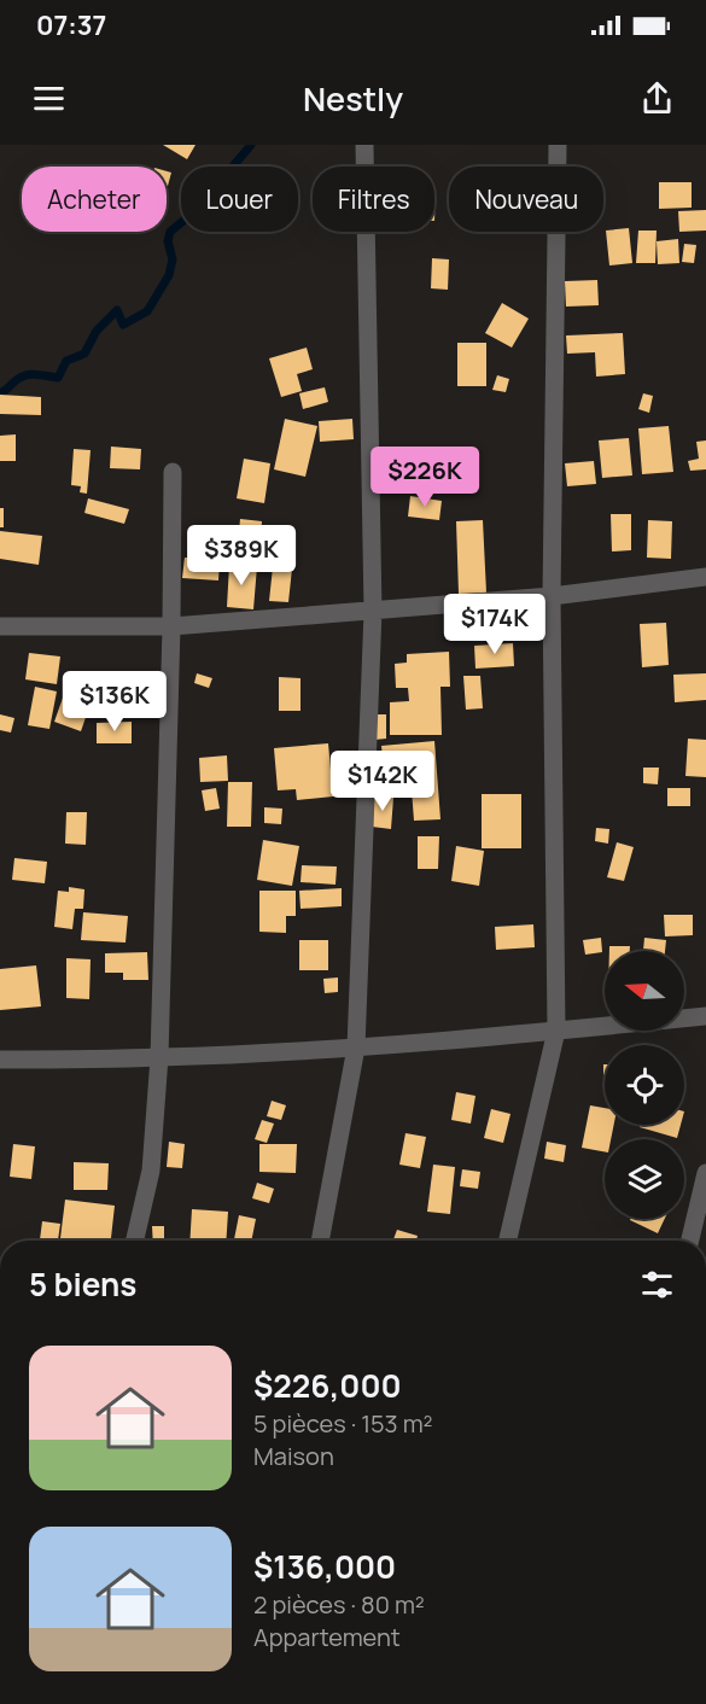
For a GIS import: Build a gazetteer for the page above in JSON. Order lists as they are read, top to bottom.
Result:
{
  "north": "left",
  "page": {
    "status": "07:37",
    "header": "Nestly",
    "chip": [
      "Acheter",
      "Louer",
      "Filtres",
      "Nouveau"
    ],
    "price": [
      "$226K",
      "$389K",
      "$174K",
      "$136K",
      "$142K"
    ],
    "heading": "5 biens",
    "list": [
      {
        "name": "$226,000",
        "note": "5 pièces · 153 m² · Maison"
      },
      {
        "name": "$136,000",
        "note": "2 pièces · 80 m² · Appartement"
      }
    ]
  }
}
